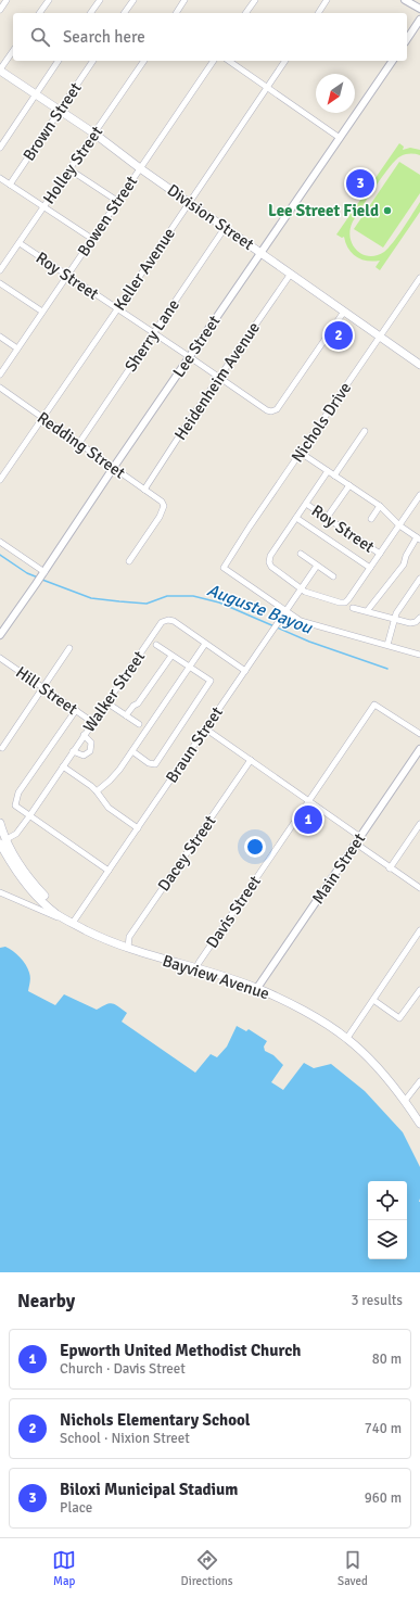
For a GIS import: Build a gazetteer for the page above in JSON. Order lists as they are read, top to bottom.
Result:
{
  "streets": {
    "main road": ["Division Street", "Bayview Avenue"],
    "street": [
      "Brown Street",
      "Holley Street",
      "Bowen Street",
      "Keller Avenue",
      "Roy Street",
      "Sherry Lane",
      "Lee Street",
      "Heidenheim Avenue",
      "Nichols Drive",
      "Redding Street",
      "Hill Street",
      "Walker Street",
      "Braun Street",
      "Dacey Street",
      "Main Street",
      "Davis Street"
    ]
  },
  "crossings": [
    ["Brown Street", "Division Street"],
    ["Holley Street", "Division Street"],
    ["Holley Street", "Roy Street"],
    ["Bowen Street", "Division Street"],
    ["Bowen Street", "Roy Street"],
    ["Division Street", "Keller Avenue"],
    ["Division Street", "Roy Street"],
    ["Division Street", "Sherry Lane"],
    ["Division Street", "Lee Street"],
    ["Division Street", "Heidenheim Avenue"],
    ["Division Street", "Nichols Drive"],
    ["Keller Avenue", "Roy Street"],
    ["Keller Avenue", "Redding Street"],
    ["Roy Street", "Sherry Lane"],
    ["Roy Street", "Lee Street"],
    ["Roy Street", "Heidenheim Avenue"],
    ["Sherry Lane", "Redding Street"],
    ["Lee Street", "Redding Street"],
    ["Heidenheim Avenue", "Redding Street"],
    ["Nichols Drive", "Braun Street"],
    ["Hill Street", "Walker Street"],
    ["Walker Street", "Braun Street"],
    ["Braun Street", "Bayview Avenue"],
    ["Dacey Street", "Bayview Avenue"],
    ["Main Street", "Bayview Avenue"],
    ["Davis Street", "Bayview Avenue"]
  ],
  "water": ["Auguste Bayou"],
  "places": ["Lee Street Field"],
  "north": "bottom left",
  "page": {
    "search": "Search here",
    "pins": ["3", "2", "1"],
    "heading": ["Nearby", "3 results"],
    "list": [
      {
        "mark": "1",
        "name": "Epworth United Methodist Church",
        "note": "Church · Davis Street",
        "value": "80 m"
      },
      {
        "mark": "2",
        "name": "Nichols Elementary School",
        "note": "School · Nixion Street",
        "value": "740 m"
      },
      {
        "mark": "3",
        "name": "Biloxi Municipal Stadium",
        "note": "Place",
        "value": "960 m"
      }
    ],
    "nav": ["Map", "Directions", "Saved"]
  }
}
